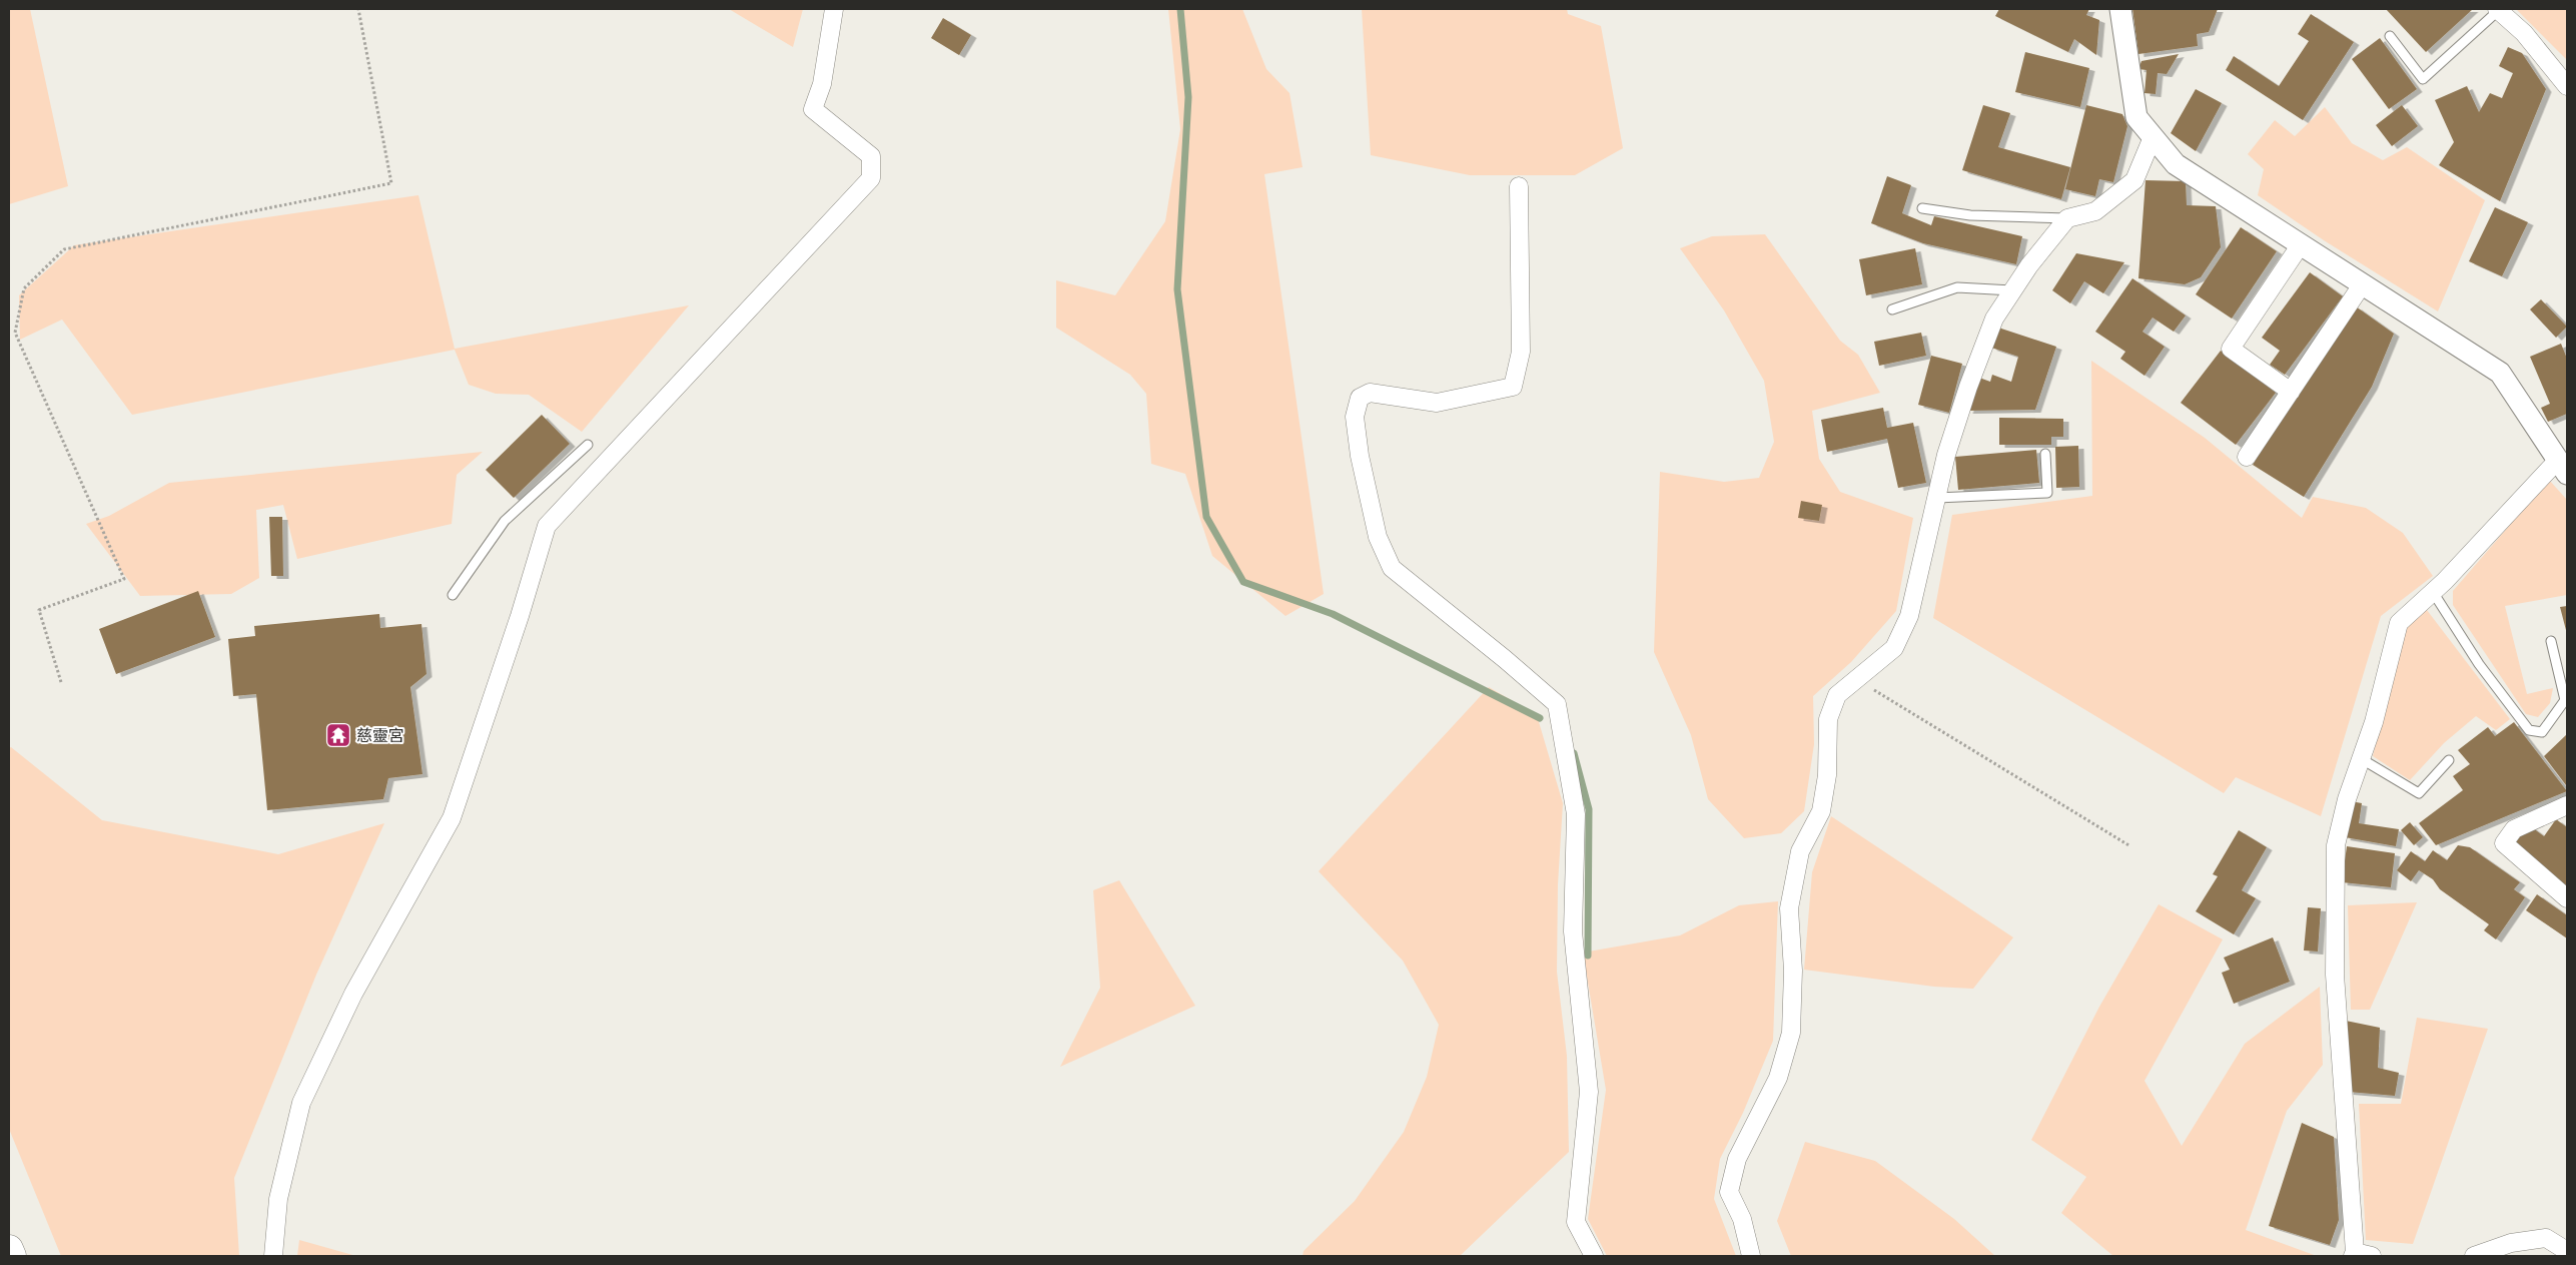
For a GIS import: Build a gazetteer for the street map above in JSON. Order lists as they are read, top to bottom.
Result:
{
  "places": {
    "temple": ["慈靈宮"]
  }
}
